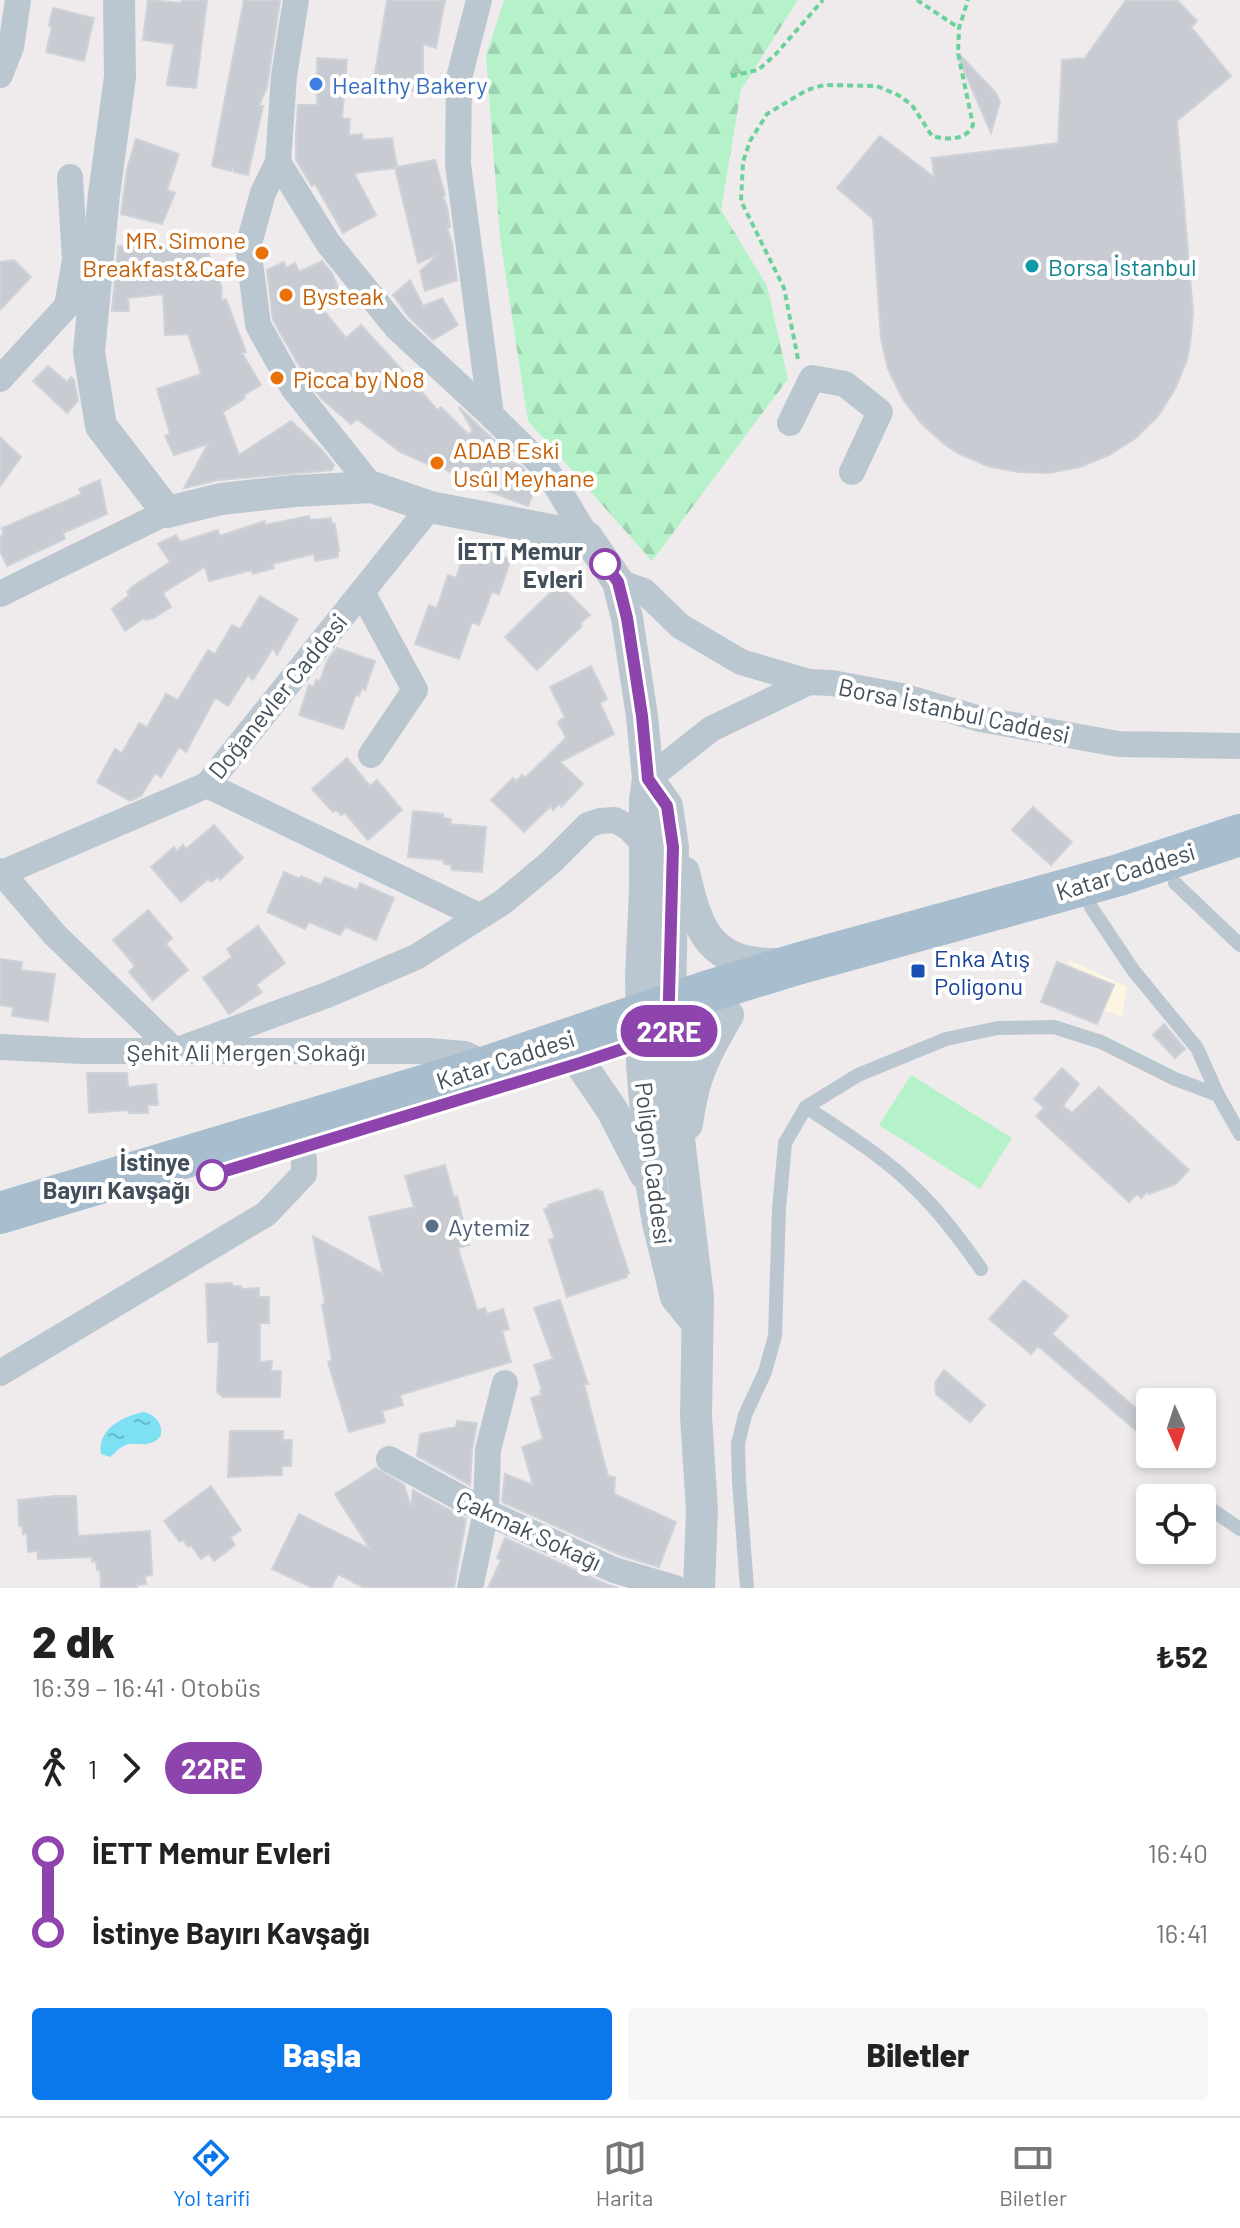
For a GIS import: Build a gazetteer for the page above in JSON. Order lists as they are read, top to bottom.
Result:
{
  "streets": {
    "main road": ["Katar Caddesi"],
    "street": [
      "Doğanevler Caddesi",
      "Borsa İstanbul Caddesi",
      "Şehit Ali Mergen Sokağı",
      "Poligon Caddesi",
      "Çakmak Sokağı"
    ]
  },
  "crossings": [
    ["Katar Caddesi", "Şehit Ali Mergen Sokağı"],
    ["Katar Caddesi", "Poligon Caddesi"]
  ],
  "places": {
    "other": [
      "Healthy Bakery",
      "MR. Simone Breakfast&Cafe",
      "Borsa İstanbul",
      "Bysteak",
      "Picca by No8",
      "ADAB Eski Usûl Meyhane",
      "İETT Memur Evleri",
      "İstinye Bayırı Kavşağı",
      "Aytemiz"
    ],
    "transit": ["Enka Atış Poligonu"]
  },
  "lines": ["bus line 22RE"],
  "north": "bottom",
  "page": {
    "on_map": "22RE",
    "heading": ["2 dk", "16:39 – 16:41 · Otobüs", "₺52"],
    "legs": ["1", "22RE"],
    "list": [
      {
        "name": "İETT Memur Evleri",
        "value": "16:40"
      },
      {
        "name": "İstinye Bayırı Kavşağı",
        "value": "16:41"
      }
    ],
    "buttons": ["Başla", "Biletler"],
    "tabs": ["Yol tarifi", "Harita", "Biletler"]
  }
}
